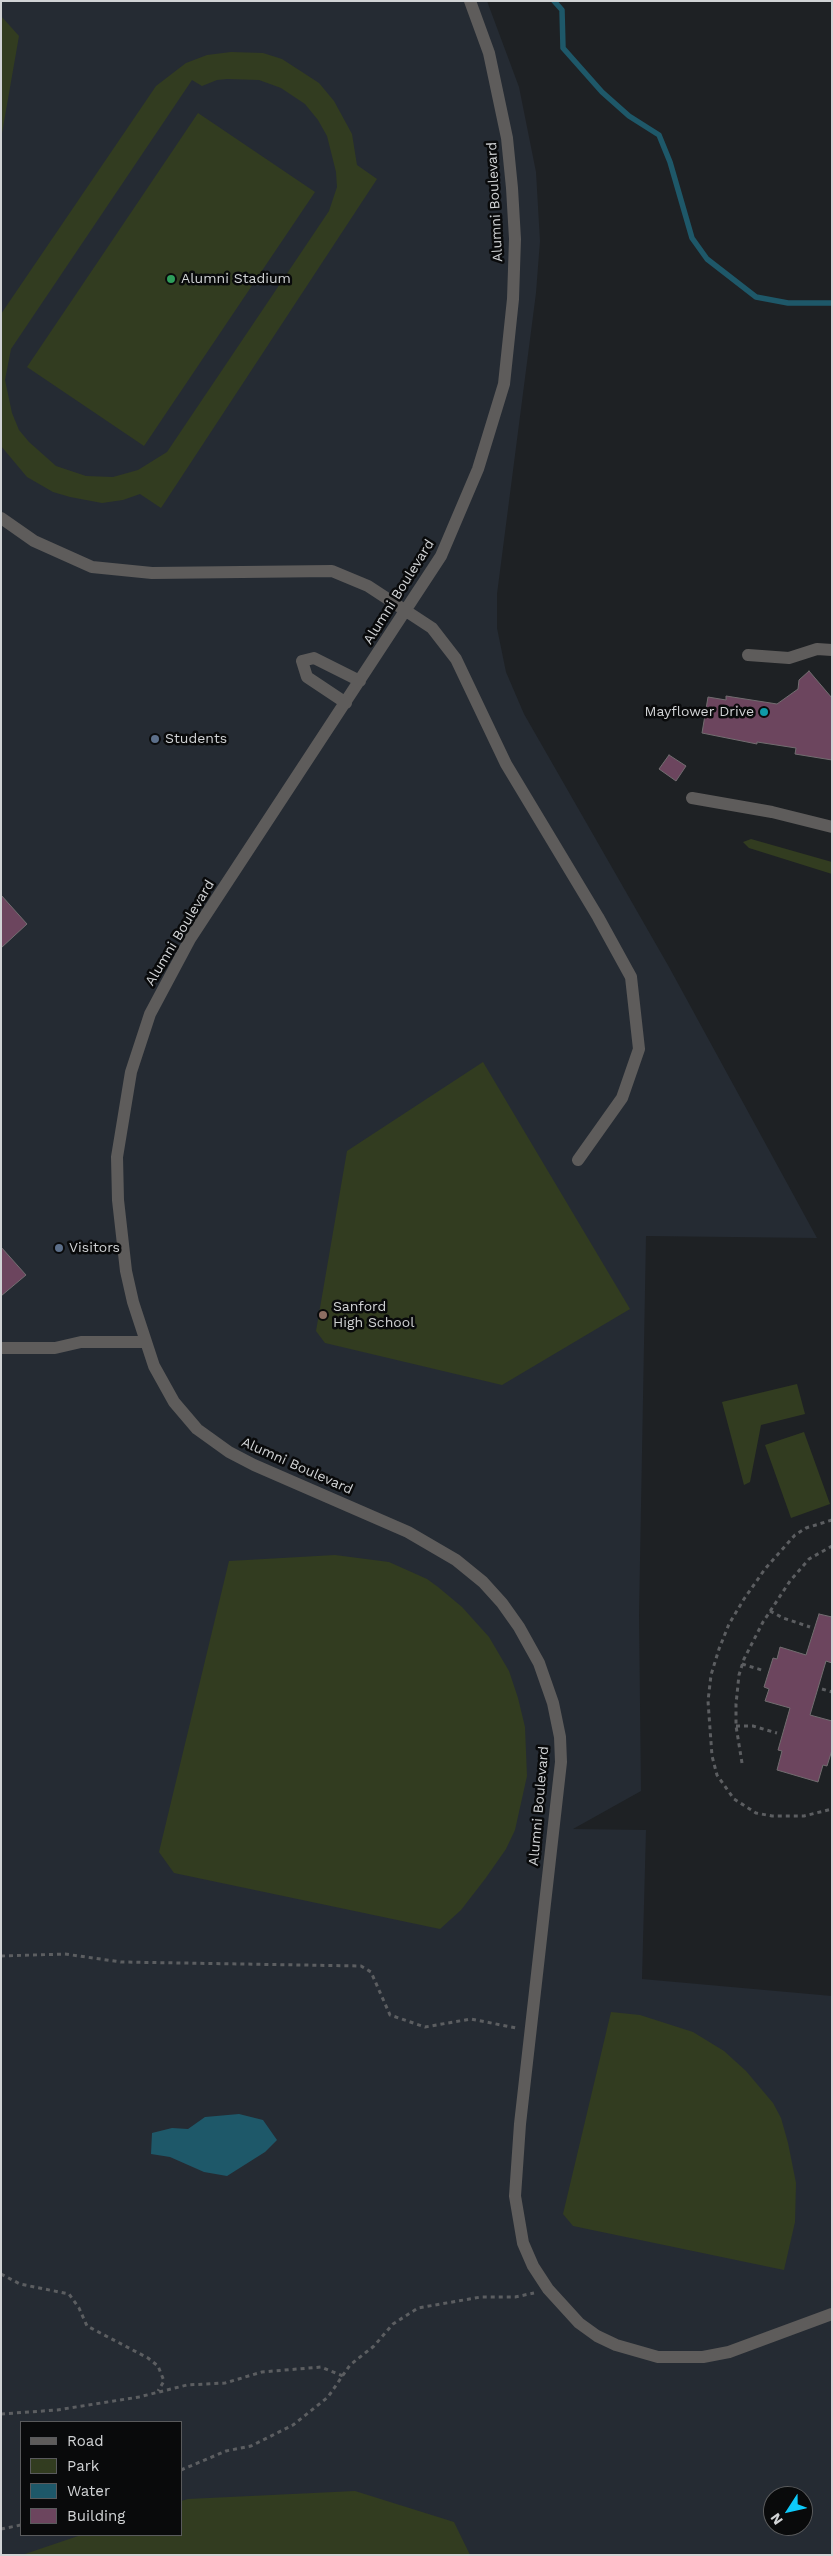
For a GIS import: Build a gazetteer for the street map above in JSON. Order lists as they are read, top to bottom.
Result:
{
  "streets": {
    "street": ["Alumni Boulevard"]
  },
  "places": [
    "Alumni Stadium",
    "Mayflower Drive",
    "Students",
    "Visitors",
    "Sanford High School"
  ],
  "legend": [
    "Road",
    "Park",
    "Water",
    "Building"
  ],
  "north": "bottom left"
}
